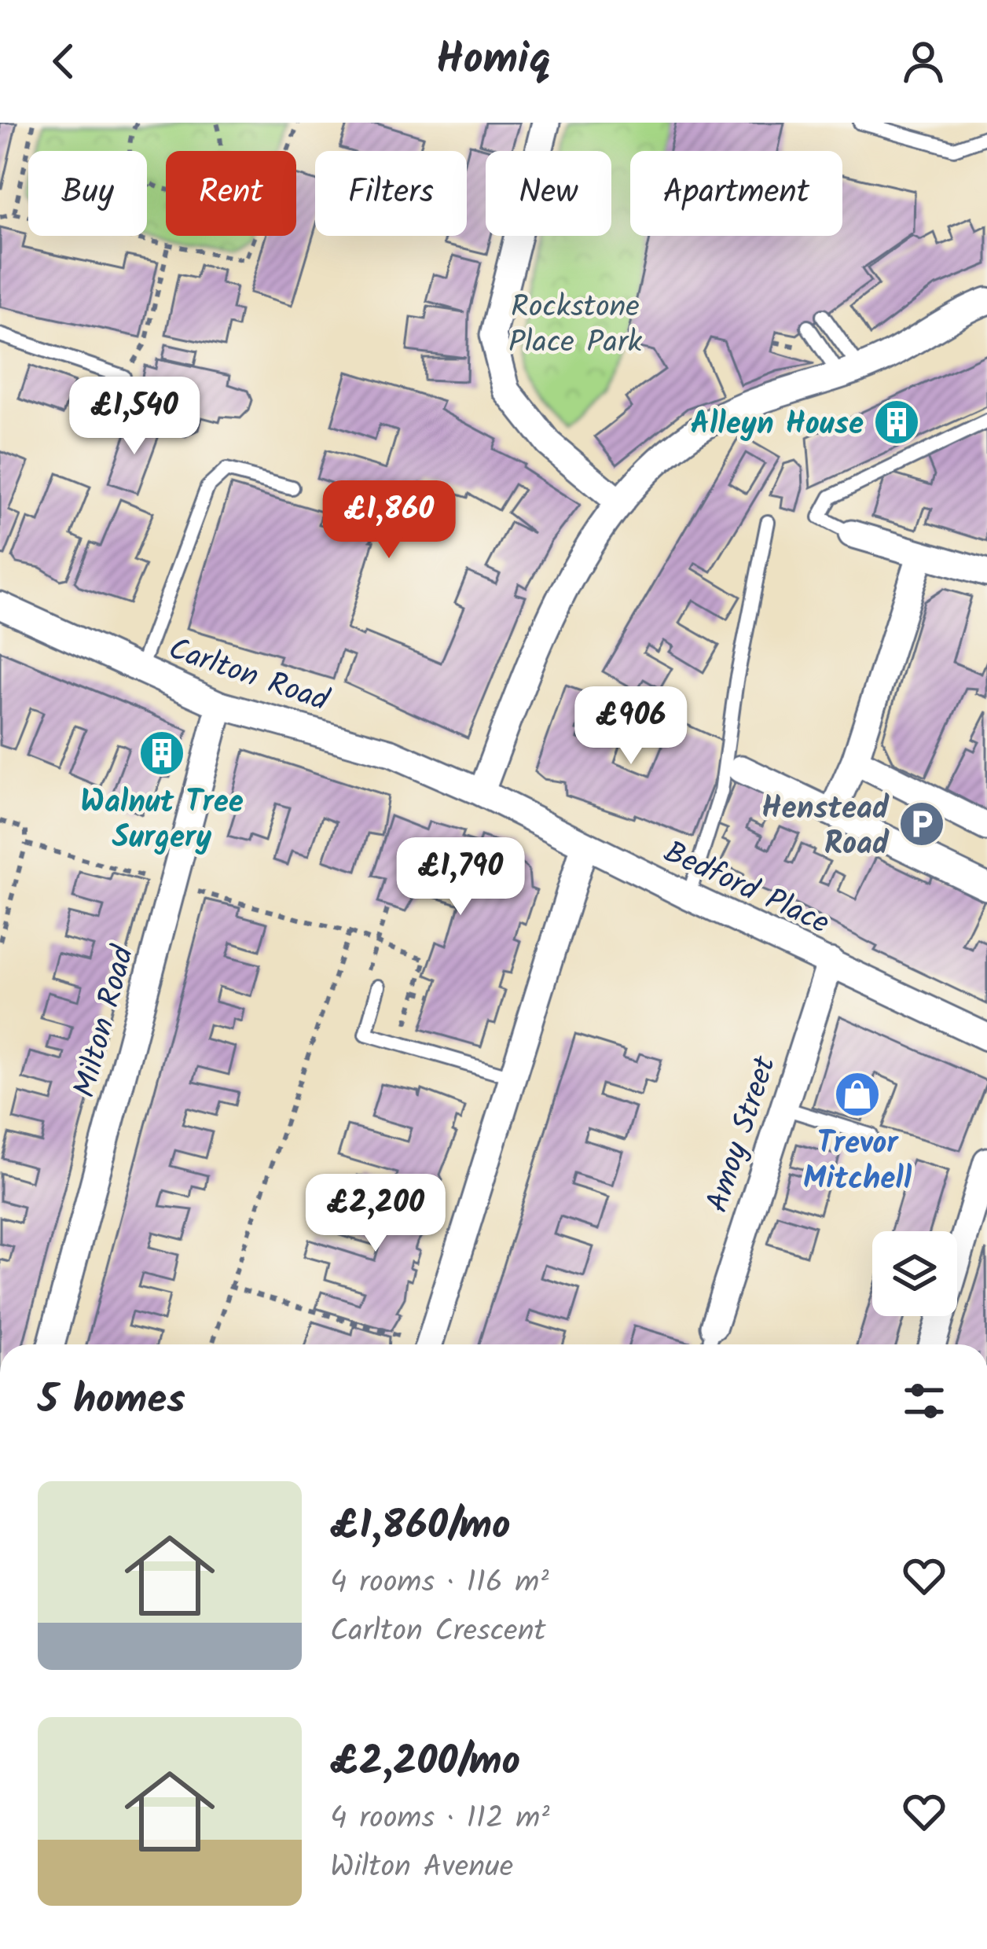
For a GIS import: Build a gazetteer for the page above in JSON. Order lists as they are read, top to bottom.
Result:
{
  "streets": {
    "street": [
      "Carlton Road",
      "Bedford Place",
      "Milton Road",
      "Amoy Street"
    ]
  },
  "crossings": [
    ["Carlton Road", "Bedford Place"],
    ["Carlton Road", "Milton Road"],
    ["Bedford Place", "Amoy Street"]
  ],
  "parks": ["Rockstone Place Park"],
  "places": {
    "building": ["Alleyn House", "Walnut Tree Surgery"],
    "parking": ["Henstead Road"],
    "shop": ["Trevor Mitchell"]
  },
  "page": {
    "header": "Homiq",
    "chip": [
      "Buy",
      "Rent",
      "Filters",
      "New",
      "Apartment"
    ],
    "price": [
      "£1,540",
      "£1,860",
      "£906",
      "£1,790",
      "£2,200"
    ],
    "heading": "5 homes",
    "list": [
      {
        "name": "£1,860/mo",
        "note": "4 rooms · 116 m² · Carlton Crescent"
      },
      {
        "name": "£2,200/mo",
        "note": "4 rooms · 112 m² · Wilton Avenue"
      }
    ]
  }
}
